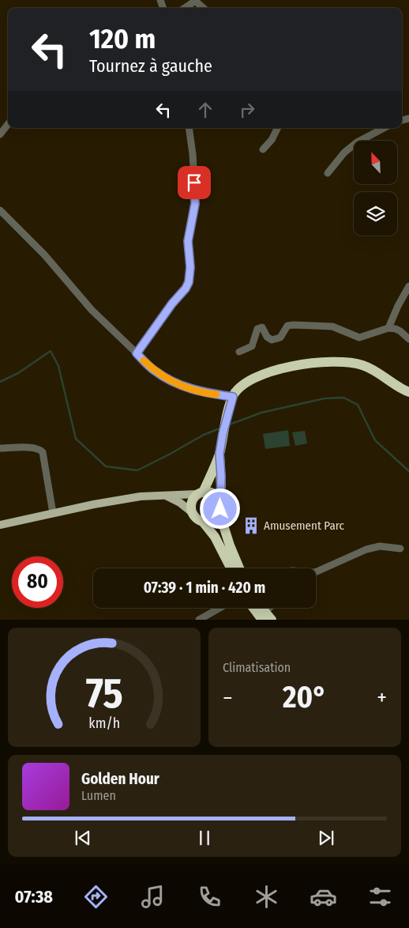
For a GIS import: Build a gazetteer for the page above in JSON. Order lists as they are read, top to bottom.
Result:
{
  "places": {
    "building": ["Amusement Parc"]
  },
  "north": "top left",
  "page": {
    "turn": ["120 m", "Tournez à gauche"],
    "limit": "80",
    "trip": "07:39 · 1 min · 420 m",
    "tile": "Climatisation",
    "heat": ["−", "20°", "+"],
    "song": ["Golden Hour", "Lumen"],
    "tabs": "07:38",
    "gauge": ["75", "km/h"]
  }
}
